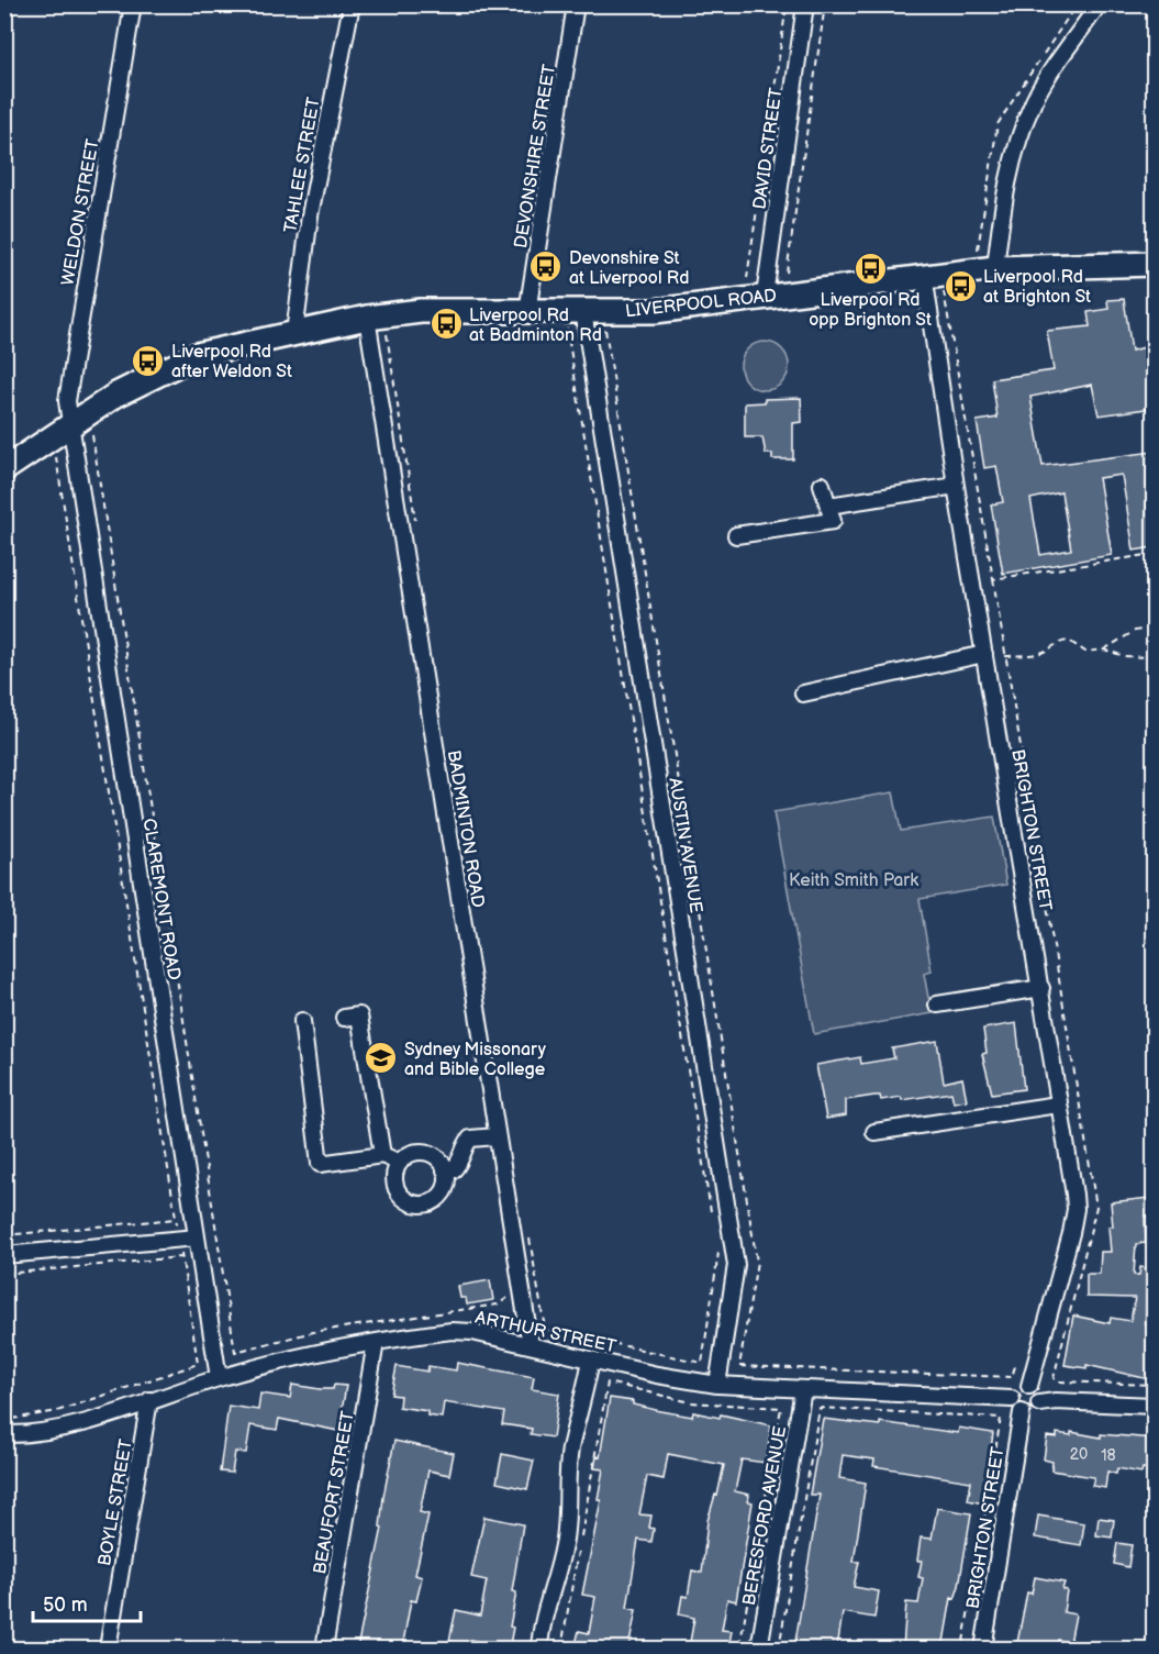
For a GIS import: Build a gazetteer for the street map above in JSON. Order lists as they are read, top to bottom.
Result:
{
  "streets": {
    "highway": ["LIVERPOOL ROAD"],
    "street": [
      "DAVID STREET",
      "DEVONSHIRE STREET",
      "TAHLEE STREET",
      "WELDON STREET",
      "BADMINTON ROAD",
      "BRIGHTON STREET",
      "AUSTIN AVENUE",
      "CLAREMONT ROAD",
      "ARTHUR STREET",
      "BEAUFORT STREET",
      "BOYLE STREET",
      "BERESFORD AVENUE"
    ]
  },
  "crossings": [
    ["DAVID STREET", "LIVERPOOL ROAD"],
    ["DEVONSHIRE STREET", "LIVERPOOL ROAD"],
    ["TAHLEE STREET", "LIVERPOOL ROAD"],
    ["WELDON STREET", "LIVERPOOL ROAD"],
    ["WELDON STREET", "CLAREMONT ROAD"],
    ["LIVERPOOL ROAD", "BADMINTON ROAD"],
    ["LIVERPOOL ROAD", "BRIGHTON STREET"],
    ["LIVERPOOL ROAD", "AUSTIN AVENUE"],
    ["LIVERPOOL ROAD", "CLAREMONT ROAD"],
    ["BADMINTON ROAD", "ARTHUR STREET"],
    ["BRIGHTON STREET", "ARTHUR STREET"],
    ["AUSTIN AVENUE", "ARTHUR STREET"],
    ["CLAREMONT ROAD", "ARTHUR STREET"],
    ["ARTHUR STREET", "BEAUFORT STREET"],
    ["ARTHUR STREET", "BOYLE STREET"],
    ["ARTHUR STREET", "BERESFORD AVENUE"]
  ],
  "parks": ["Keith Smith Park"],
  "places": {
    "bus stop": [
      "Devonshire St at Liverpool Rd",
      "Liverpool Rd opp Brighton St",
      "Liverpool Rd at Brighton St",
      "Liverpool Rd at Badminton Rd",
      "Liverpool Rd after Weldon St"
    ],
    "school or university": ["Sydney Missonary and Bible College"]
  },
  "house_numbers": ["20", "18"],
  "scale_bar": "50 m"
}
